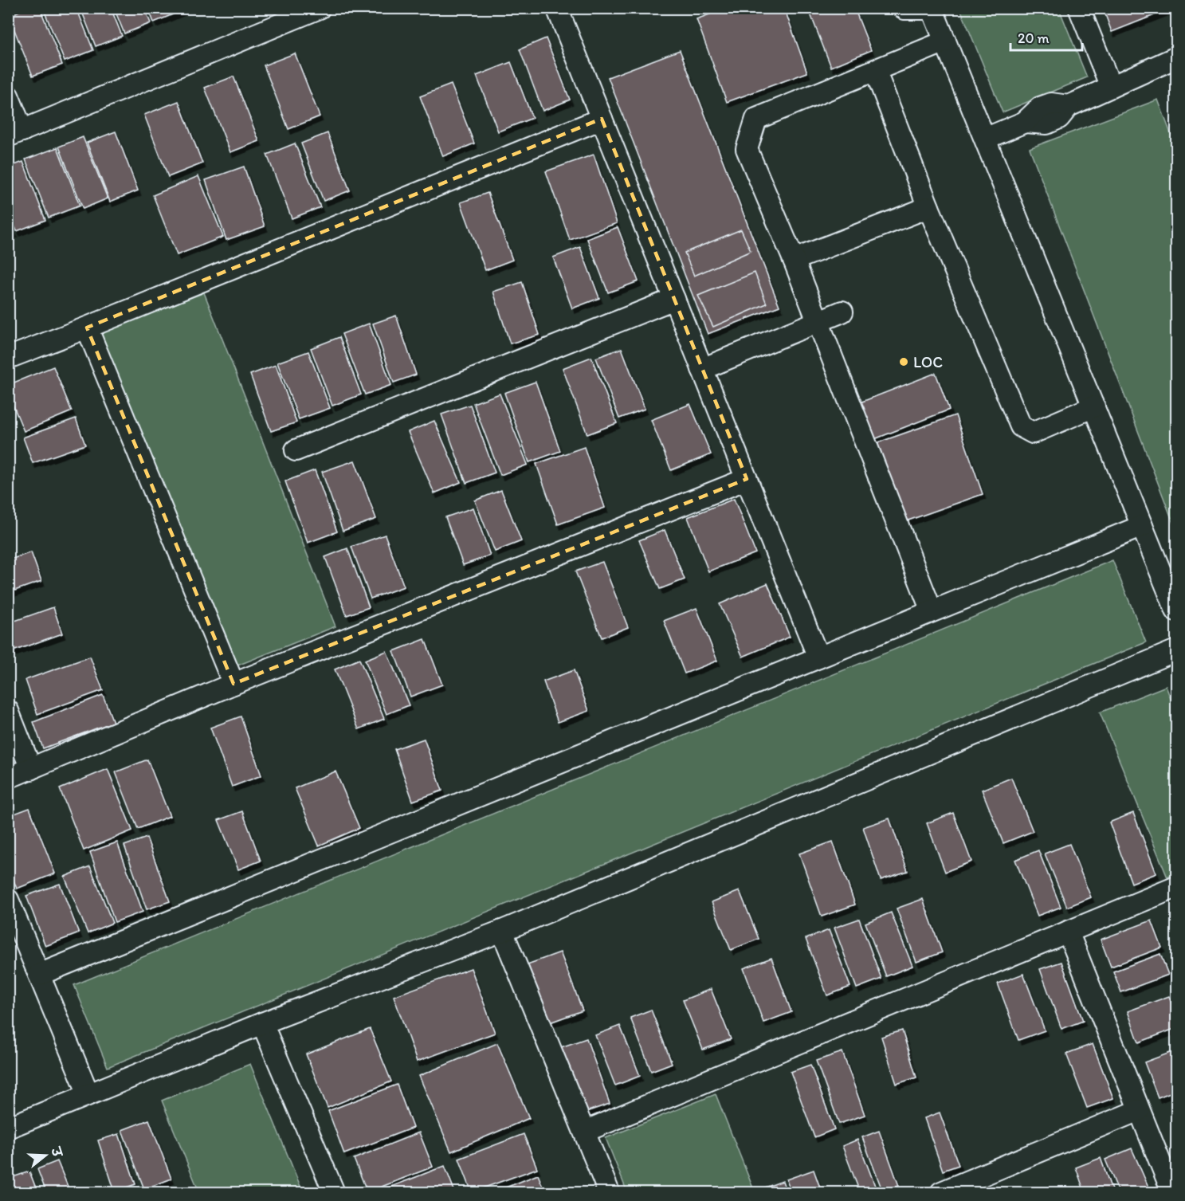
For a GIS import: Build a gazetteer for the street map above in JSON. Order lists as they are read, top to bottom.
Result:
{
  "places": ["LOC"],
  "scale_bar": "20 m",
  "north": "right"
}
